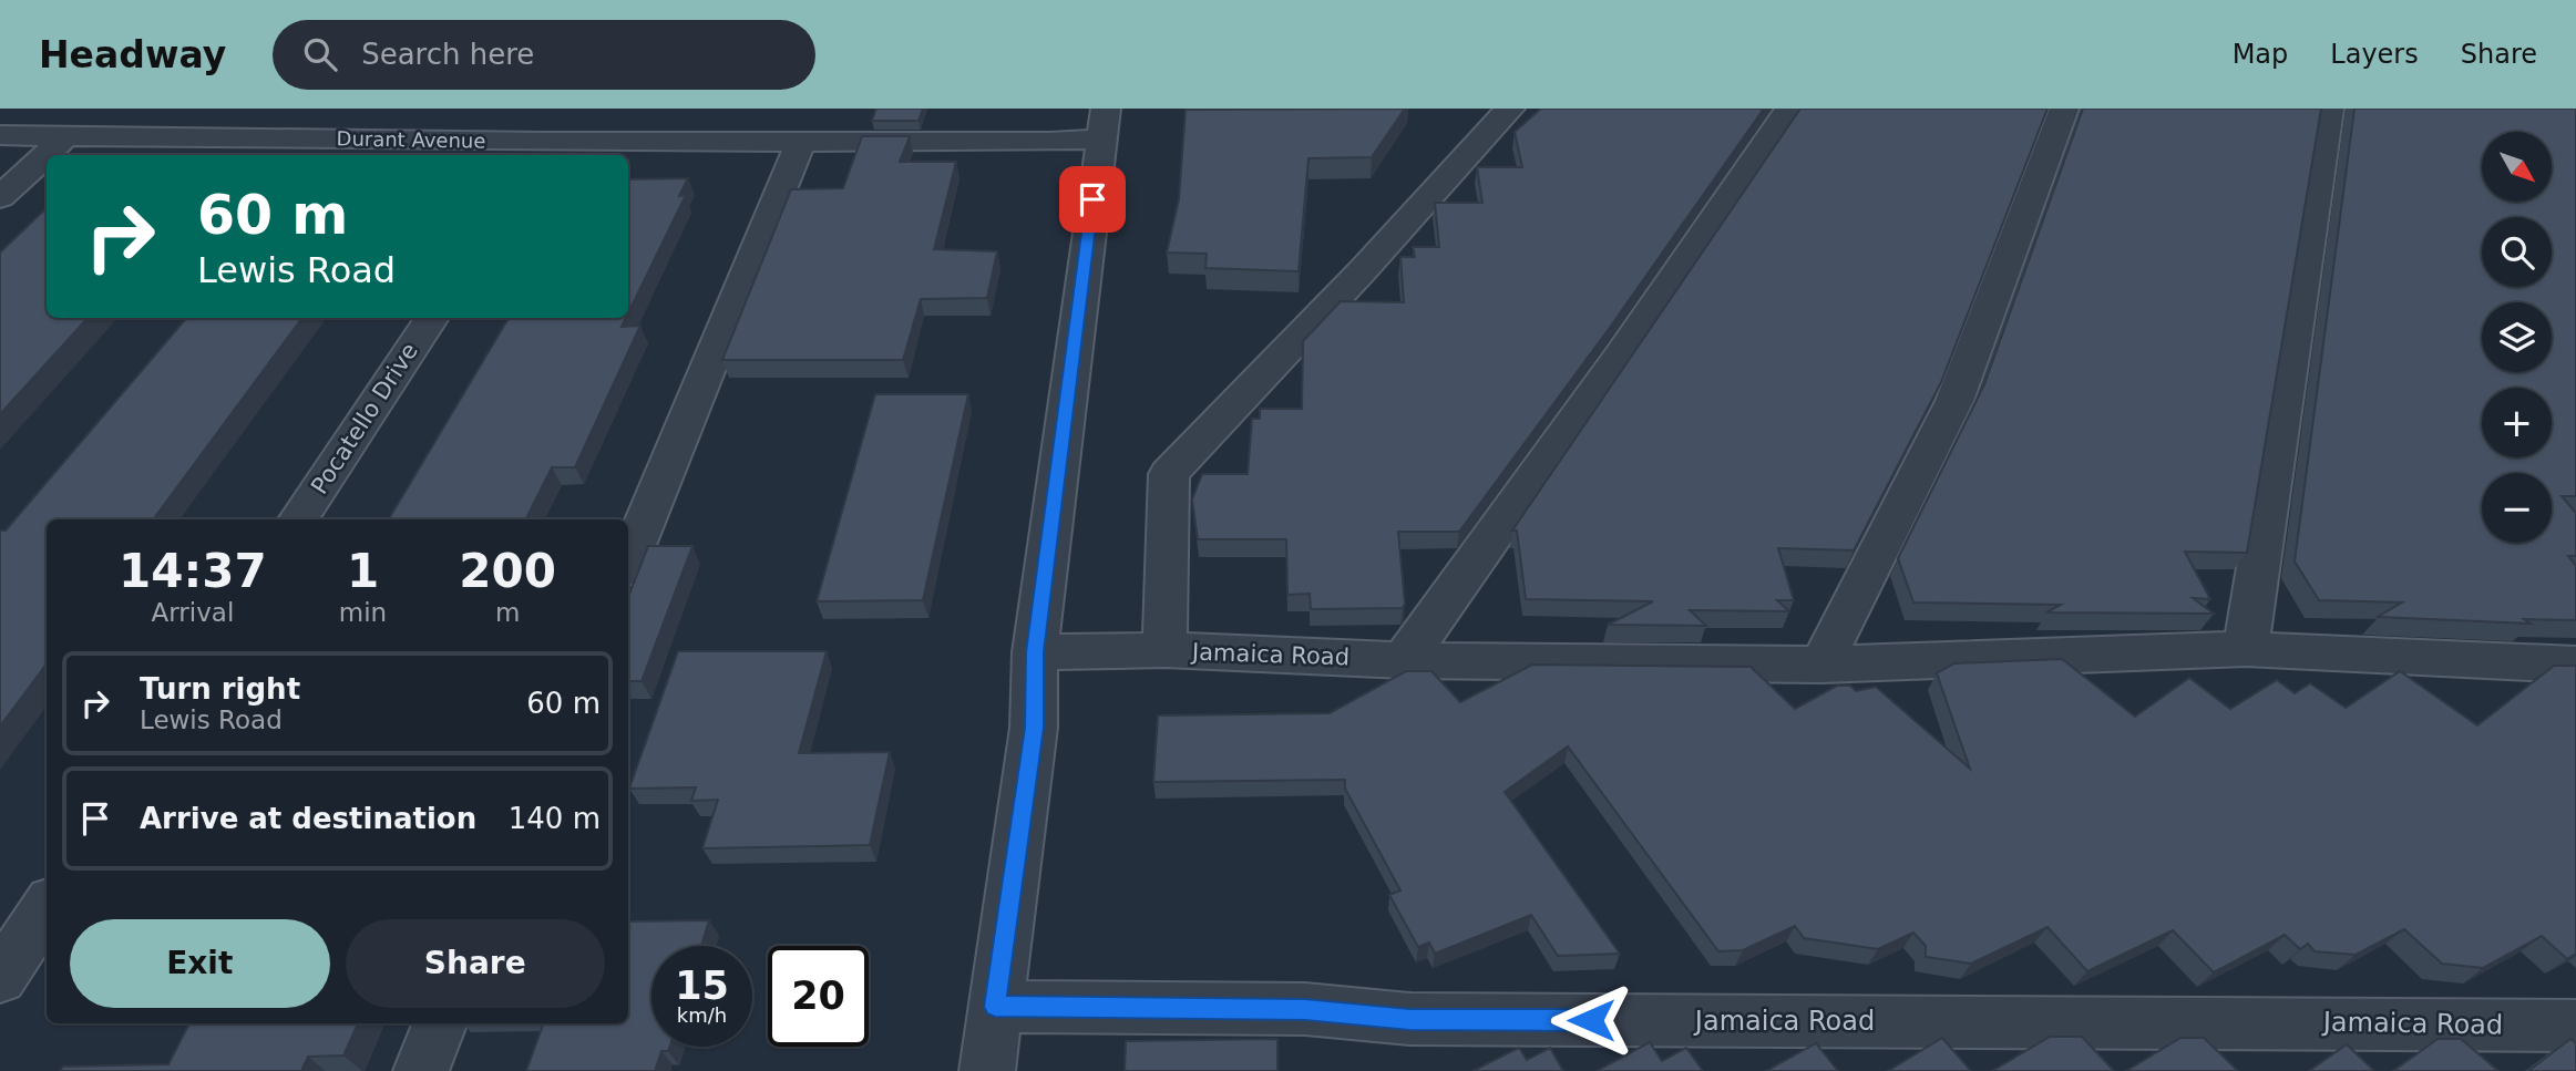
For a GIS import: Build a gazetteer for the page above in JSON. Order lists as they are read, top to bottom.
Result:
{
  "streets": {
    "street": ["Durant Avenue", "Pocatello Drive", "Jamaica Road"]
  },
  "north": "bottom right",
  "page": {
    "header": "Headway",
    "search": "Search here",
    "nav": ["Map", "Layers", "Share"],
    "map_buttons": ["+", "−"],
    "turn": ["60 m", "Lewis Road"],
    "eta": [
      "14:37",
      "Arrival",
      "1",
      "min",
      "200",
      "m"
    ],
    "list": [
      {
        "name": "Turn right",
        "note": "Lewis Road",
        "value": "60 m"
      },
      {
        "name": "Arrive at destination",
        "value": "140 m"
      }
    ],
    "buttons": ["Exit", "Share"],
    "speed": "15 km/h",
    "limit": "20"
  }
}
